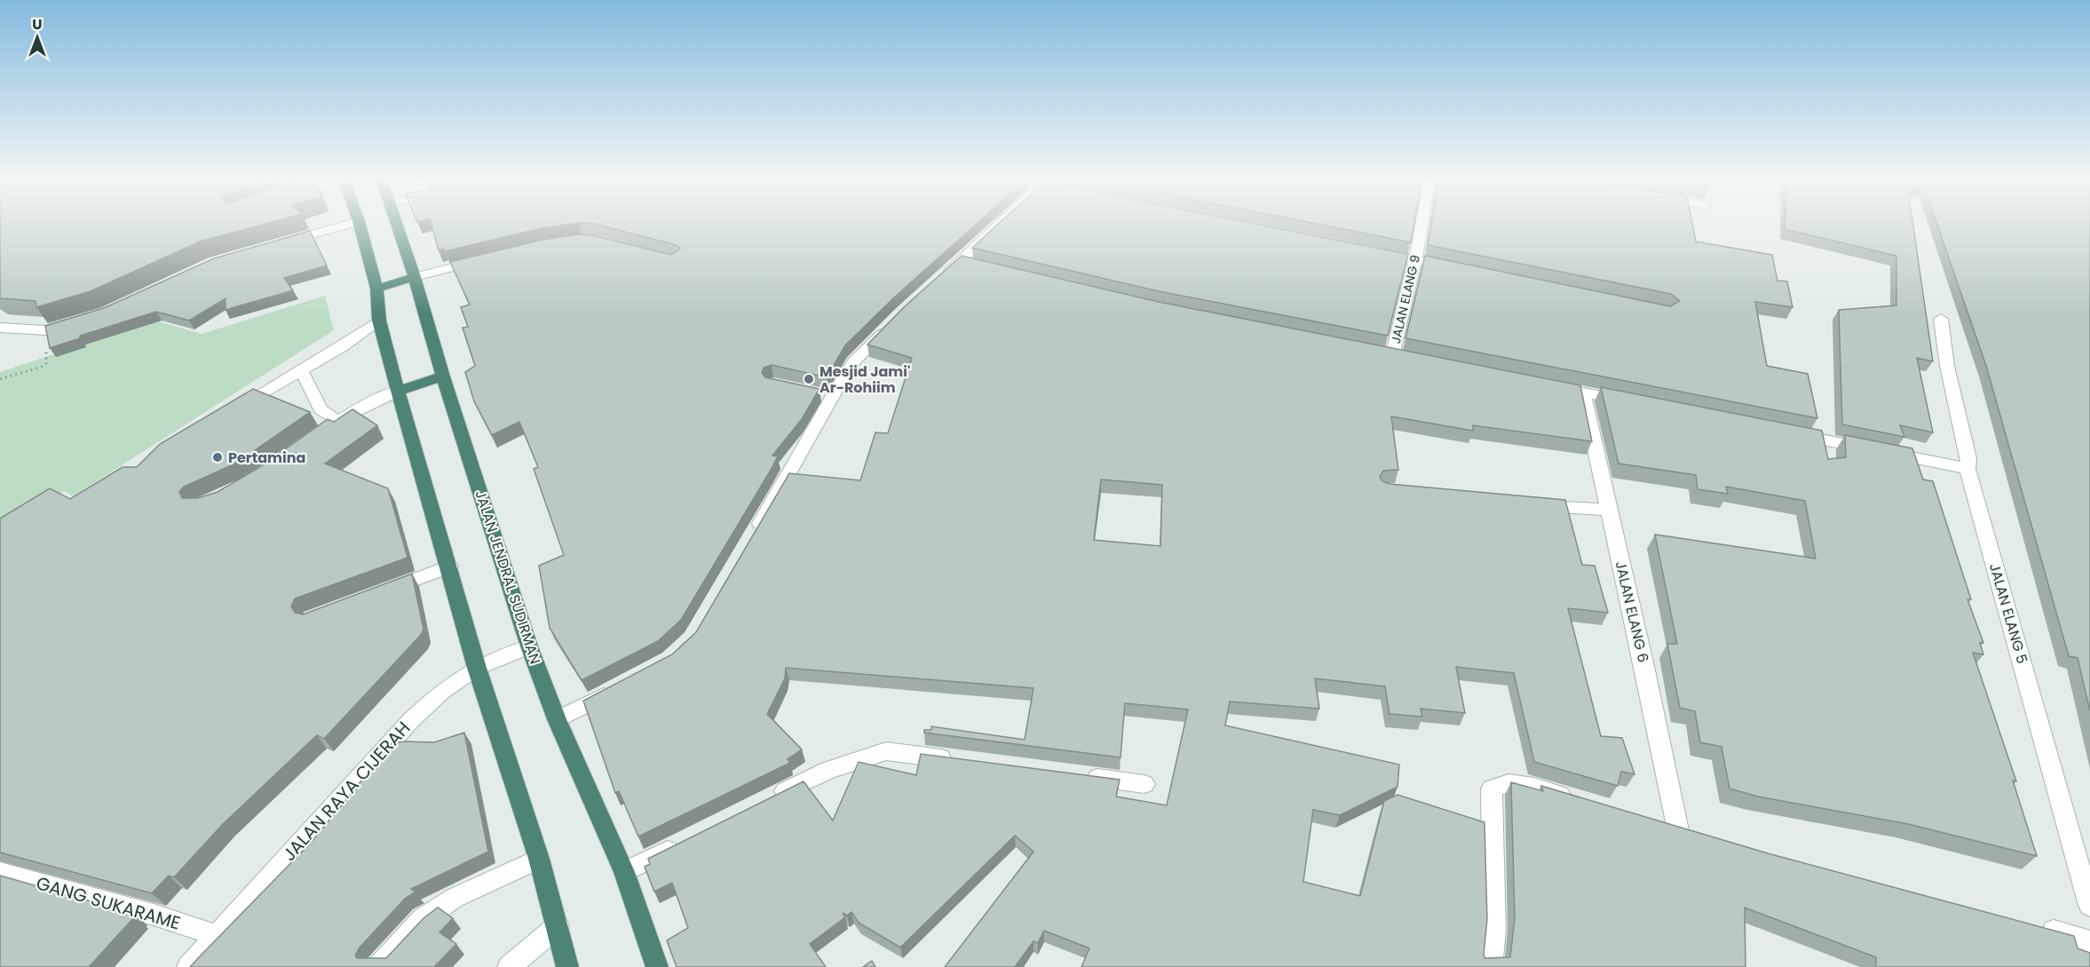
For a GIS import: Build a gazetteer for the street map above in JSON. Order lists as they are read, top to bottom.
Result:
{
  "streets": {
    "highway": ["JALAN JENDRAL SUDIRMAN"],
    "street": [
      "JALAN ELANG 9",
      "JALAN ELANG 6",
      "JALAN ELANG 5",
      "JALAN RAYA CIJERAH",
      "GANG SUKARAME"
    ]
  },
  "crossings": [
    ["JALAN JENDRAL SUDIRMAN", "JALAN RAYA CIJERAH"],
    ["JALAN RAYA CIJERAH", "GANG SUKARAME"]
  ],
  "places": ["Mesjid Jami' Ar-Rohiim", "Pertamina"],
  "north": "top"
}
